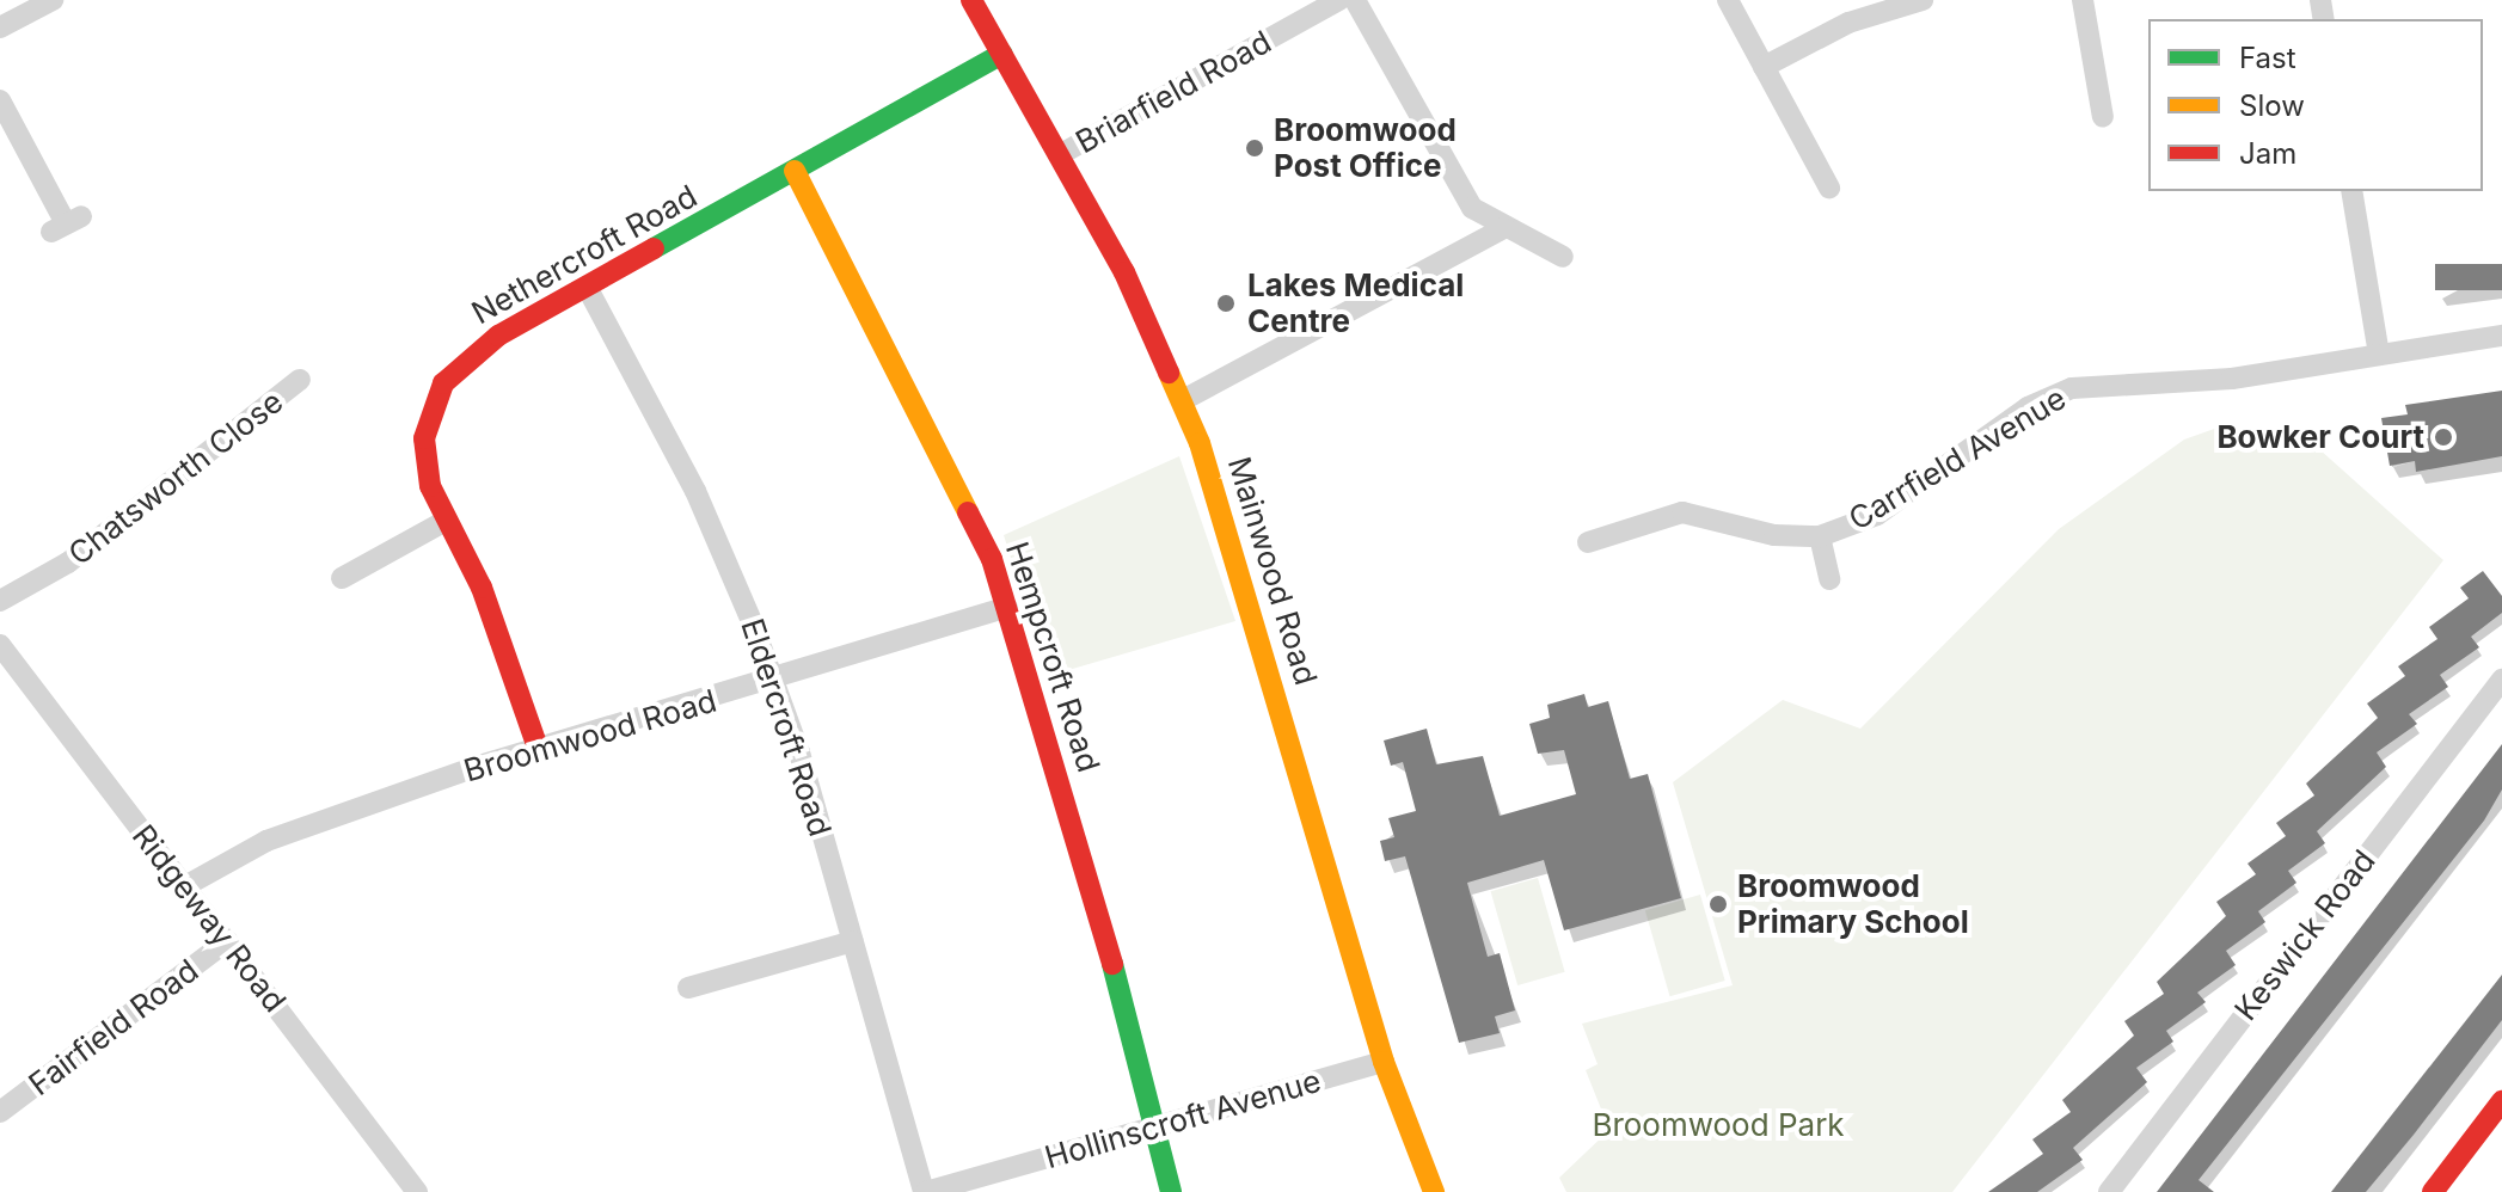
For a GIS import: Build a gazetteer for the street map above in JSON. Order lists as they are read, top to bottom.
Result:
{
  "streets": {
    "street": [
      "Briarfield Road",
      "Nethercroft Road",
      "Carrfield Avenue",
      "Chatsworth Close",
      "Mainwood Road",
      "Hempcroft Road",
      "Eldercroft Road",
      "Broomwood Road",
      "Ridgeway Road",
      "Keswick Road",
      "Fairfield Road",
      "Hollinscroft Avenue"
    ]
  },
  "crossings": [
    ["Briarfield Road", "Mainwood Road"],
    ["Nethercroft Road", "Mainwood Road"],
    ["Nethercroft Road", "Hempcroft Road"],
    ["Nethercroft Road", "Eldercroft Road"],
    ["Nethercroft Road", "Broomwood Road"],
    ["Mainwood Road", "Hollinscroft Avenue"],
    ["Hempcroft Road", "Broomwood Road"],
    ["Hempcroft Road", "Hollinscroft Avenue"],
    ["Eldercroft Road", "Broomwood Road"],
    ["Eldercroft Road", "Hollinscroft Avenue"],
    ["Broomwood Road", "Ridgeway Road"],
    ["Ridgeway Road", "Fairfield Road"]
  ],
  "parks": ["Broomwood Park"],
  "places": [
    "Broomwood Post Office",
    "Lakes Medical Centre",
    "Bowker Court",
    "Broomwood Primary School"
  ],
  "legend": ["Fast", "Slow", "Jam"]
}
